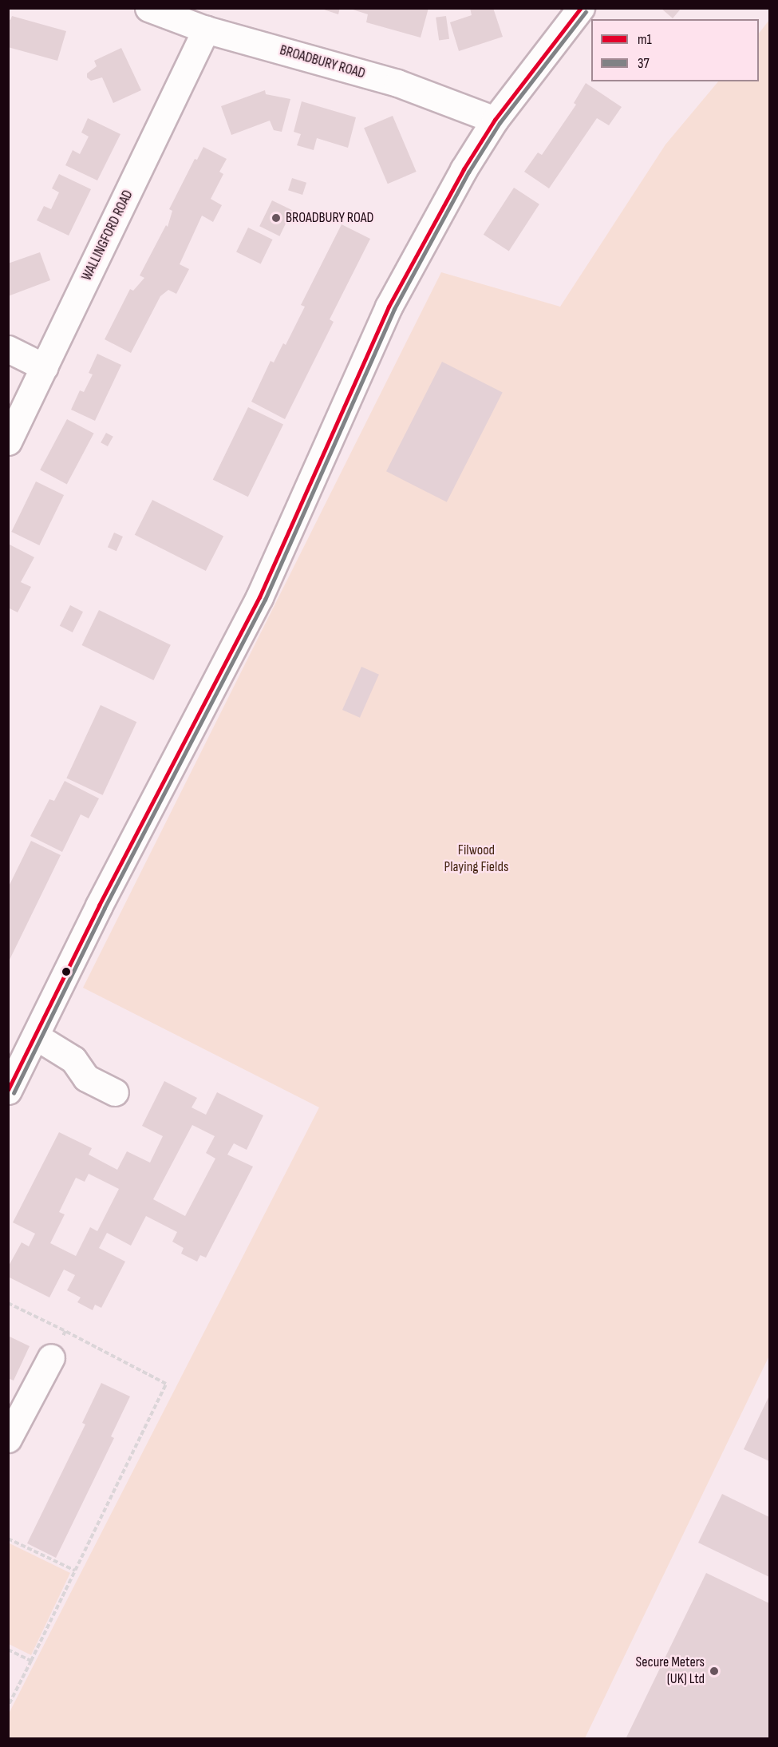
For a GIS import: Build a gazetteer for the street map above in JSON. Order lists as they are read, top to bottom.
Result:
{
  "streets": {
    "street": ["BROADBURY ROAD", "WALLINGFORD ROAD"]
  },
  "crossings": [
    ["BROADBURY ROAD", "WALLINGFORD ROAD"]
  ],
  "parks": ["Filwood Playing Fields"],
  "places": ["BROADBURY ROAD", "Secure Meters (UK) Ltd"],
  "lines": ["transit line m1", "transit line 37"],
  "legend": ["m1", "37"]
}
